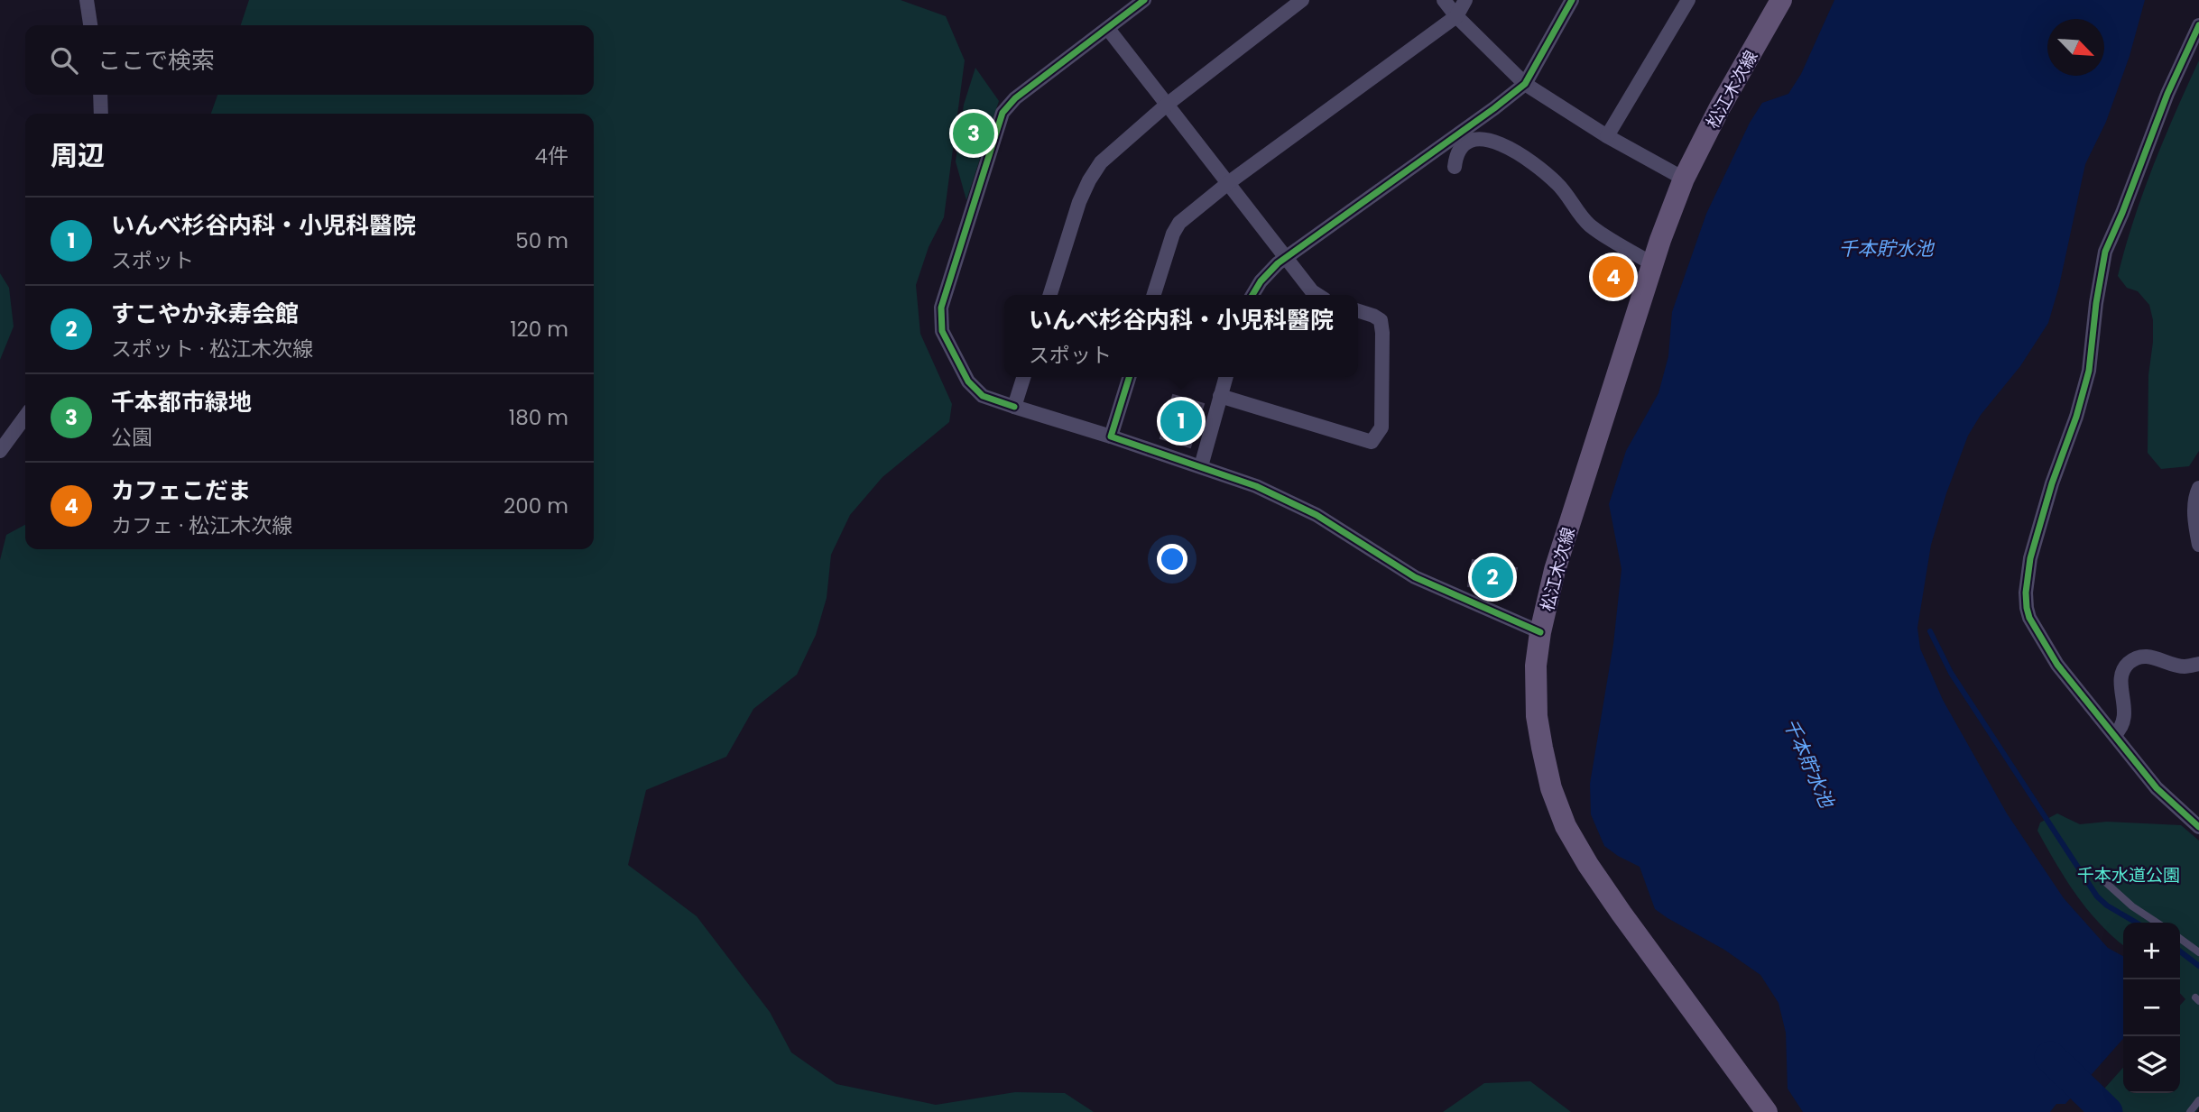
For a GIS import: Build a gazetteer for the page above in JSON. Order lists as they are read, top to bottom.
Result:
{
  "streets": {
    "main road": ["松江木次線"]
  },
  "water": ["千本貯水池"],
  "parks": ["千本水道公園"],
  "north": "bottom right",
  "page": {
    "search": "ここで検索",
    "pins": [
      "3",
      "4",
      "1",
      "2"
    ],
    "heading": ["周辺", "4件"],
    "list": [
      {
        "mark": "1",
        "name": "いんべ杉谷内科・小児科醫院",
        "note": "スポット",
        "value": "50 m"
      },
      {
        "mark": "2",
        "name": "すこやか永寿会館",
        "note": "スポット · 松江木次線",
        "value": "120 m"
      },
      {
        "mark": "3",
        "name": "千本都市緑地",
        "note": "公園",
        "value": "180 m"
      },
      {
        "mark": "4",
        "name": "カフェこだま",
        "note": "カフェ · 松江木次線",
        "value": "200 m"
      }
    ],
    "popup": ["いんべ杉谷内科・小児科醫院", "スポット"],
    "map_buttons": ["+", "−"]
  }
}
